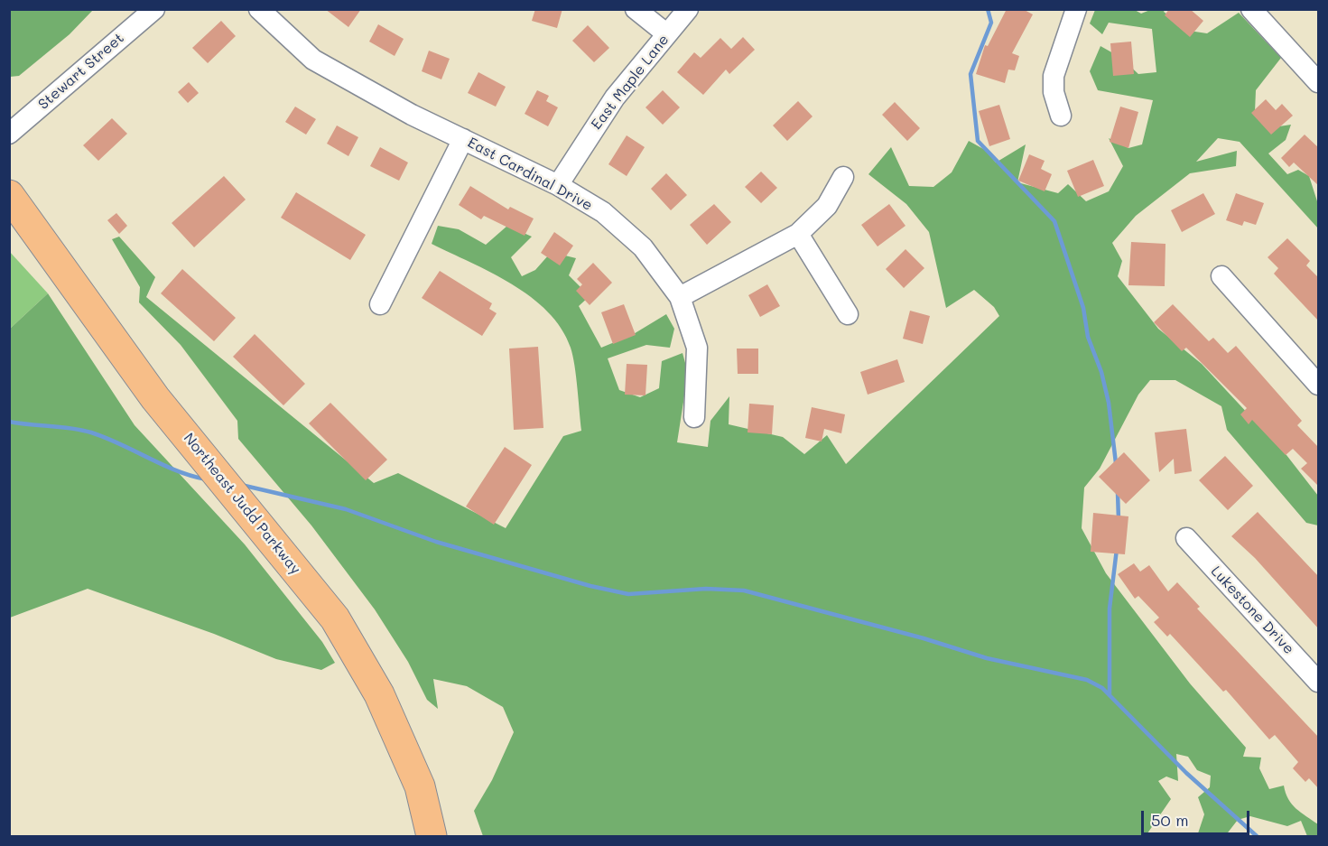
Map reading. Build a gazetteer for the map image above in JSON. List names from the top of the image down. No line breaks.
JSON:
{"streets":{"highway":["Northeast Judd Parkway"],"street":["Stewart Street","East Maple Lane","East Cardinal Drive","Lukestone Drive"]},"crossings":[["East Maple Lane","East Cardinal Drive"]],"scale_bar":"50 m"}
